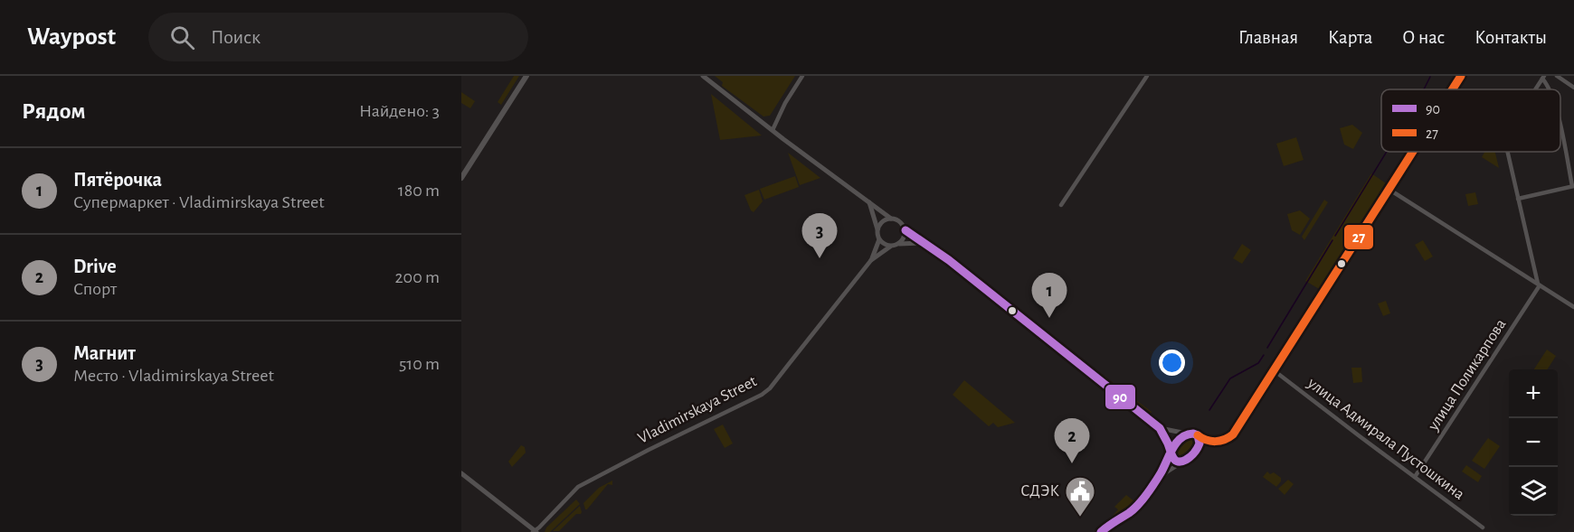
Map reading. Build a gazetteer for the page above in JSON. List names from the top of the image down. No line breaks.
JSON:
{"streets":{"street":["улица Поликарпова","Vladimirskaya Street","улица Адмирала Пустошкина"]},"crossings":[["улица Поликарпова","улица Адмирала Пустошкина"]],"places":{"public building":["СДЭК"]},"lines":["transit line 27","transit line 90"],"legend":["90","27"],"page":{"header":"Waypost","search":"Поиск","nav":["Главная","Карта","О нас","Контакты"],"heading":["Рядом","Найдено: 3"],"list":[{"mark":"1","name":"Пятёрочка","note":"Супермаркет · Vladimirskaya Street","value":"180 m"},{"mark":"2","name":"Drive","note":"Спорт","value":"200 m"},{"mark":"3","name":"Магнит","note":"Место · Vladimirskaya Street","value":"510 m"}],"pins":["3","1","2"],"map_buttons":["+","−"]}}
